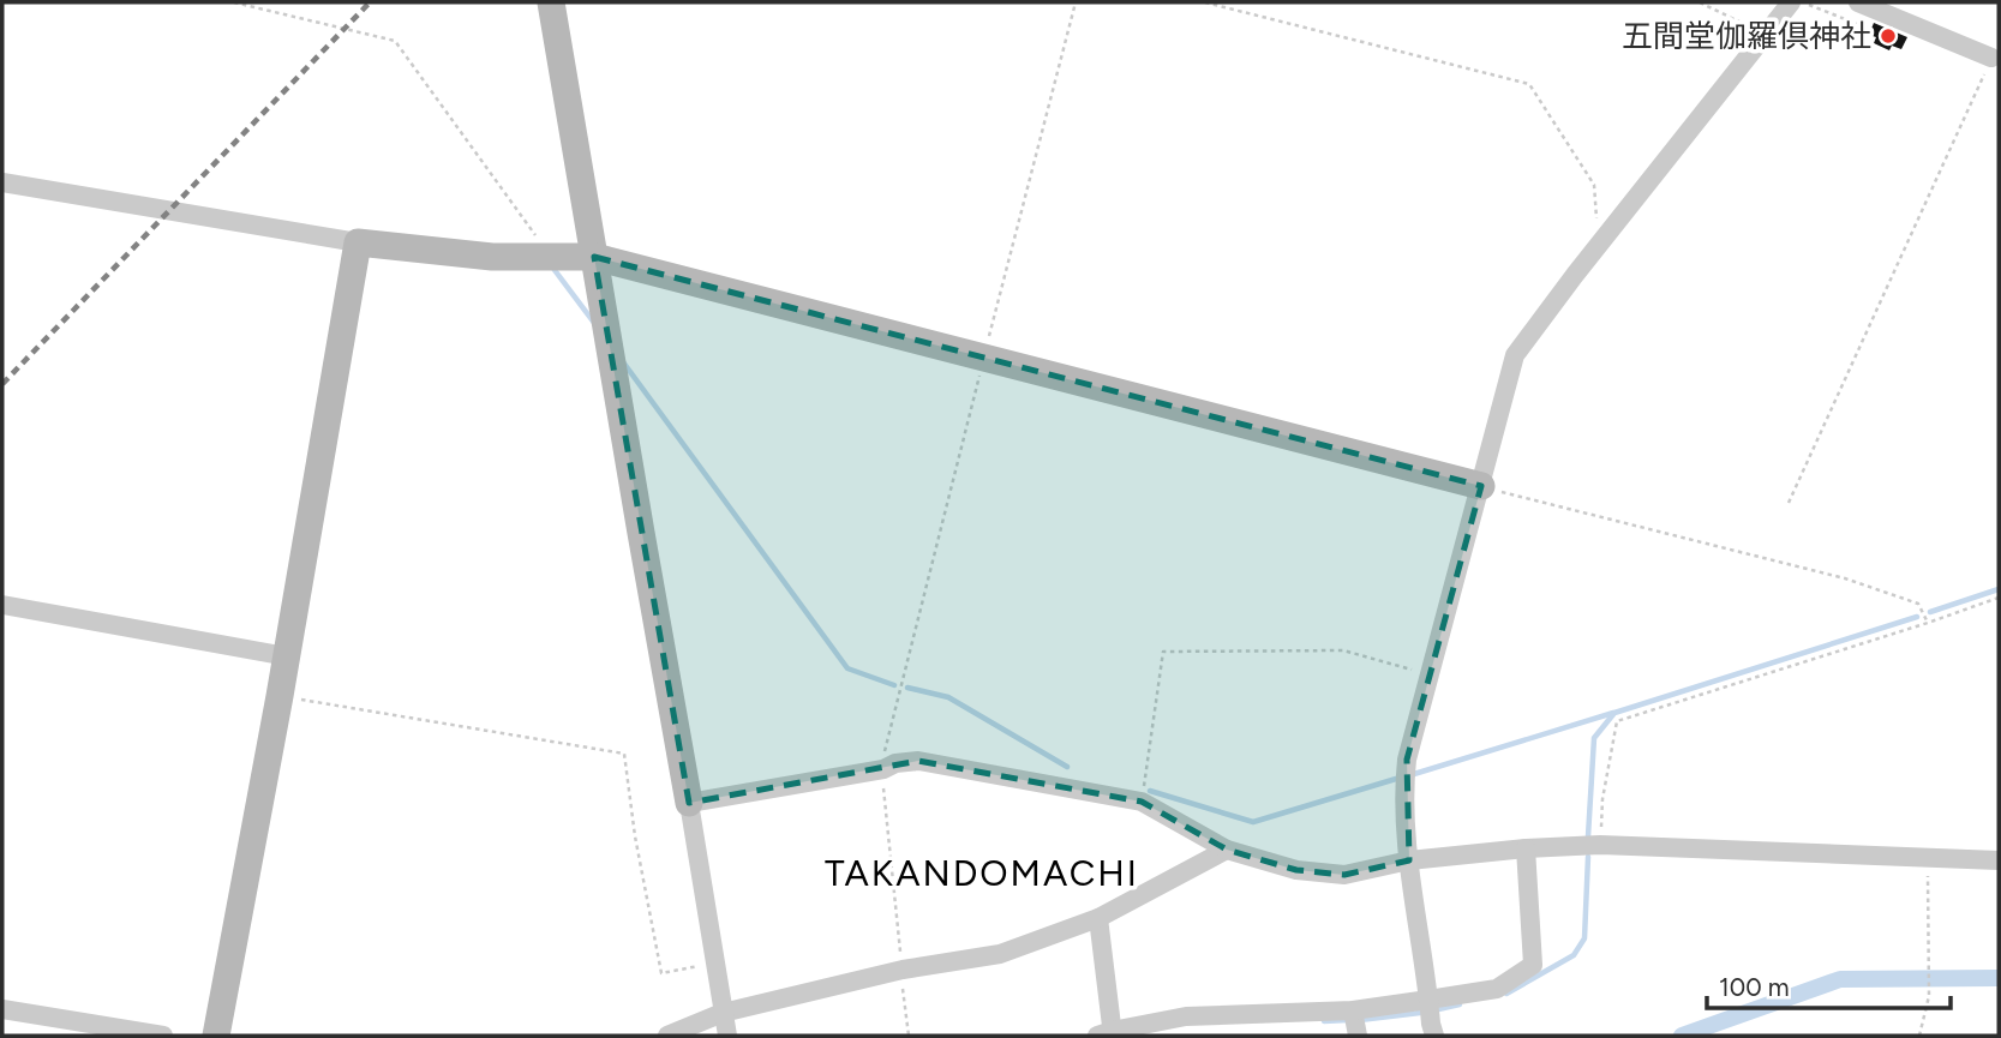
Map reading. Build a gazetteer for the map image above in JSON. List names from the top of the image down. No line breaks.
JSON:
{"districts":["TAKANDOMACHI"],"places":["五間堂伽羅倶神社"],"scale_bar":"100 m"}
